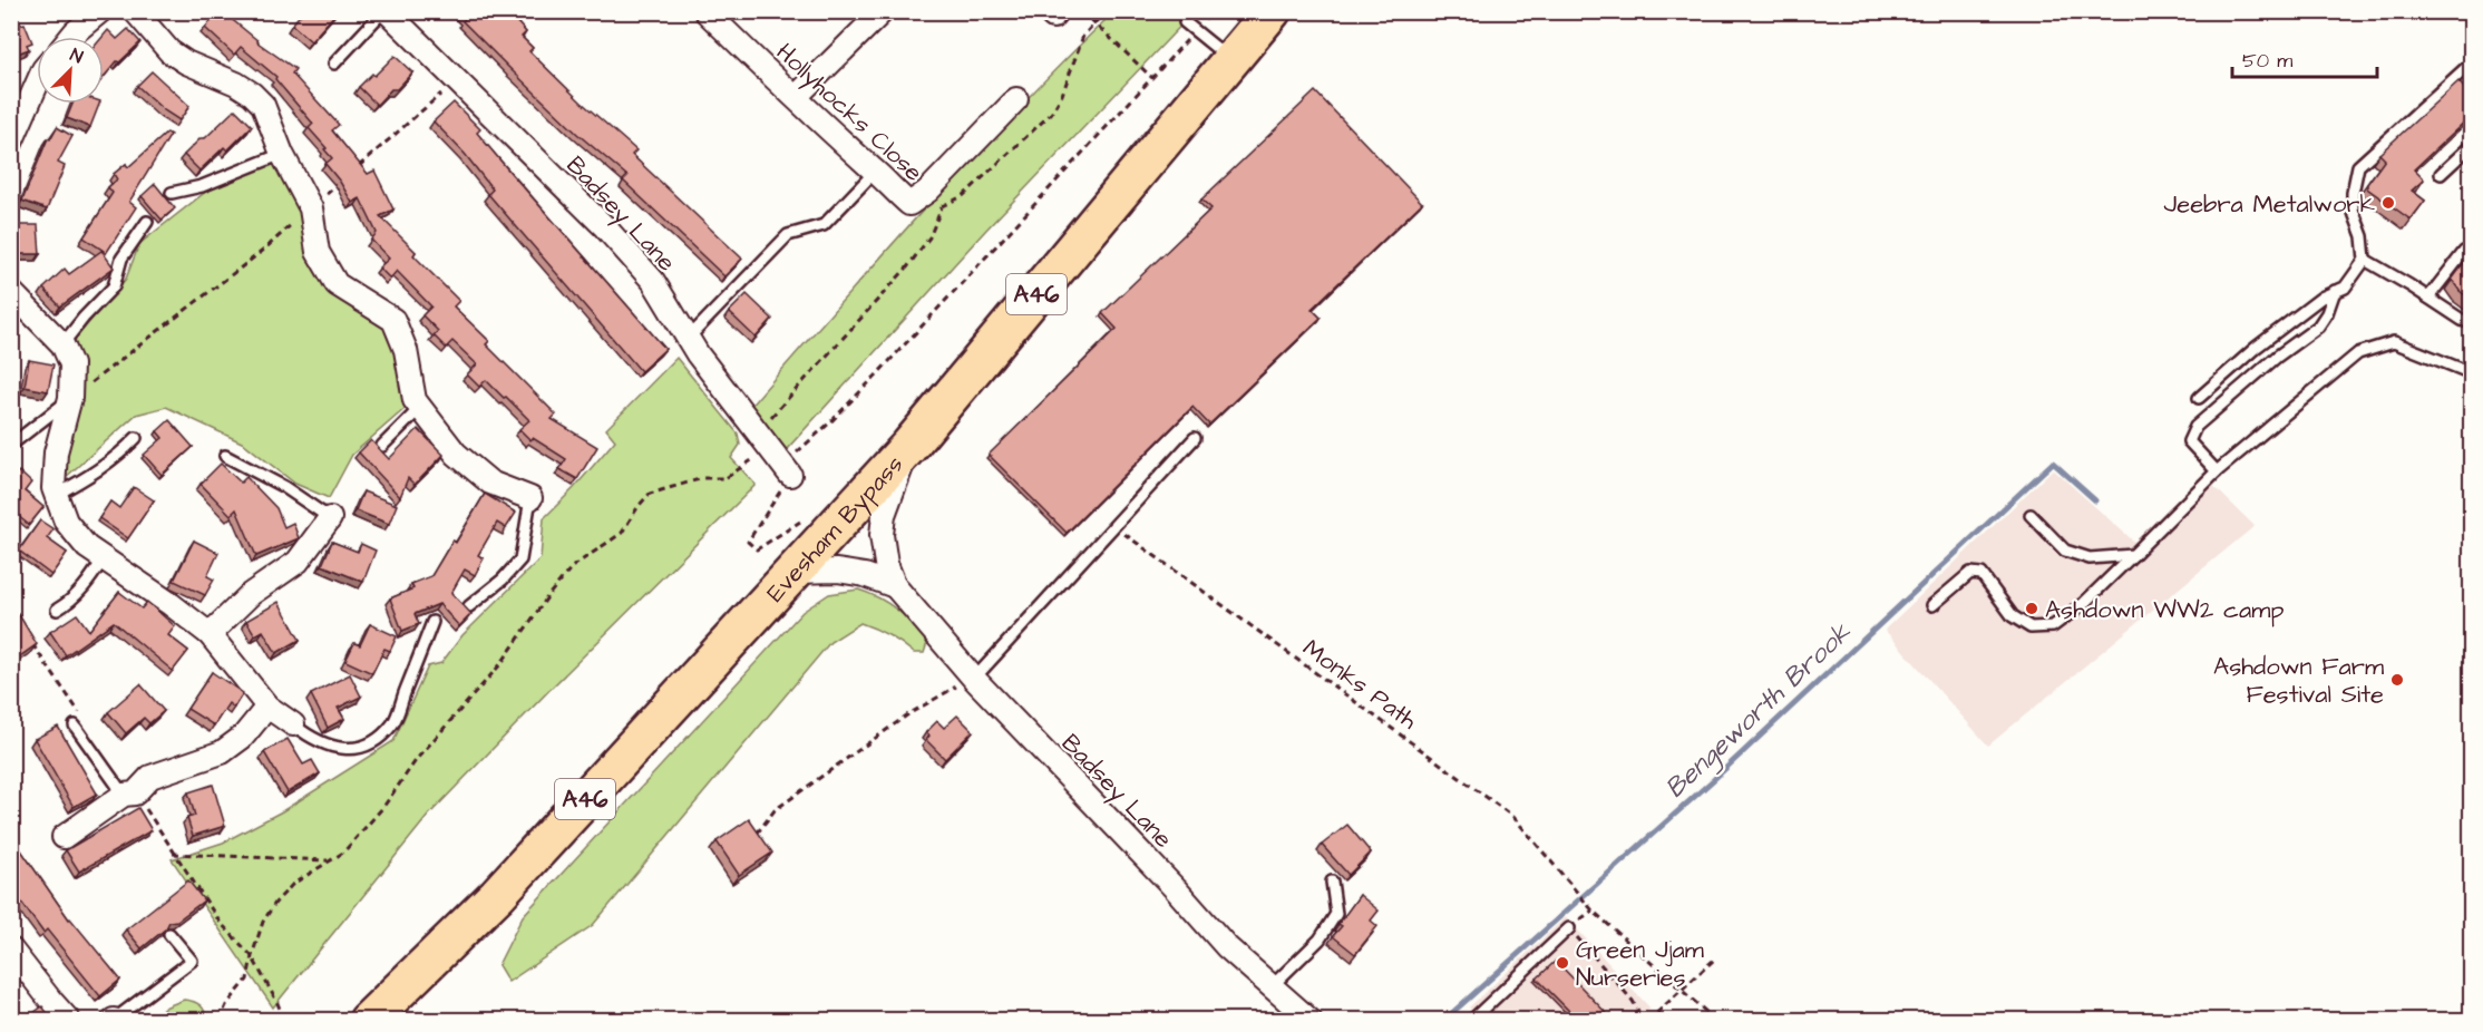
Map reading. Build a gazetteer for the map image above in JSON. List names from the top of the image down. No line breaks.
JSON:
{"streets":{"highway":["A46","Evesham Bypass"],"street":["Hollyhocks Close","Badsey Lane"],"path":["Monks Path"]},"crossings":[["Badsey Lane","Evesham Bypass"]],"water":["Bengeworth Brook"],"places":["Jeebra Metalwork","Ashdown WW2 camp","Ashdown Farm Festival Site","Green Jjam Nurseries"],"scale_bar":"50 m","north":"top right"}
